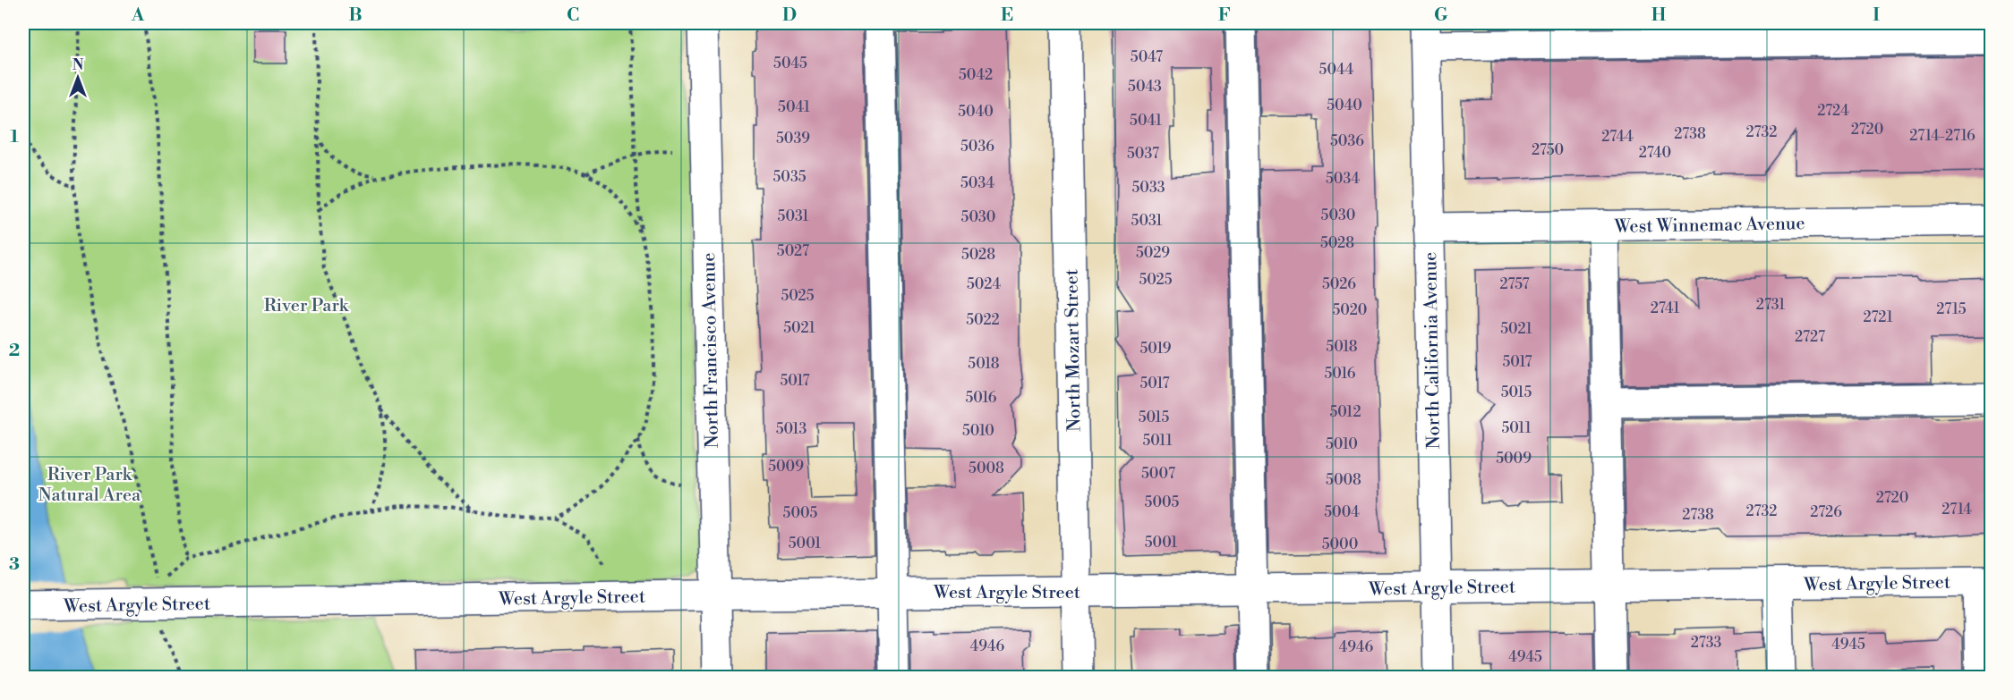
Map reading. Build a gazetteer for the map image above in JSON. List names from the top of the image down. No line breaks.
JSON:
{"streets":{"street":["West Winnemac Avenue","North Francisco Avenue","North Mozart Street","North California Avenue","West Argyle Street"]},"crossings":[["West Winnemac Avenue","North California Avenue"],["North Francisco Avenue","West Argyle Street"],["North Mozart Street","West Argyle Street"],["North California Avenue","West Argyle Street"]],"parks":["River Park","River Park Natural Area"],"house_numbers":["5047","5045","5044","5042","5043","5040","5041","2724","5040","5041","2720","2732","2738","2714-2716","2744","5039","5036","5036","2750","2740","5037","5035","5034","5034","5033","5030","5031","5030","5031","5028","5027","5029","5028","5025","5024","5026","2757","5025","2731","2741","2715","5020","2721","5022","5021","5021","2727","5018","5019","5017","5018","5016","5017","5017","5015","5016","5012","5015","5011","5013","5010","5011","5010","5009","5009","5008","5007","5008","2720","5005","2714","2732","5004","2726","5005","2738","5001","5001","5000","2733","4945","4946","4946","4945"],"north":"top","grid":{"columns":["A","B","C","D","E","F","G","H","I"],"rows":["1","2","3"]}}
